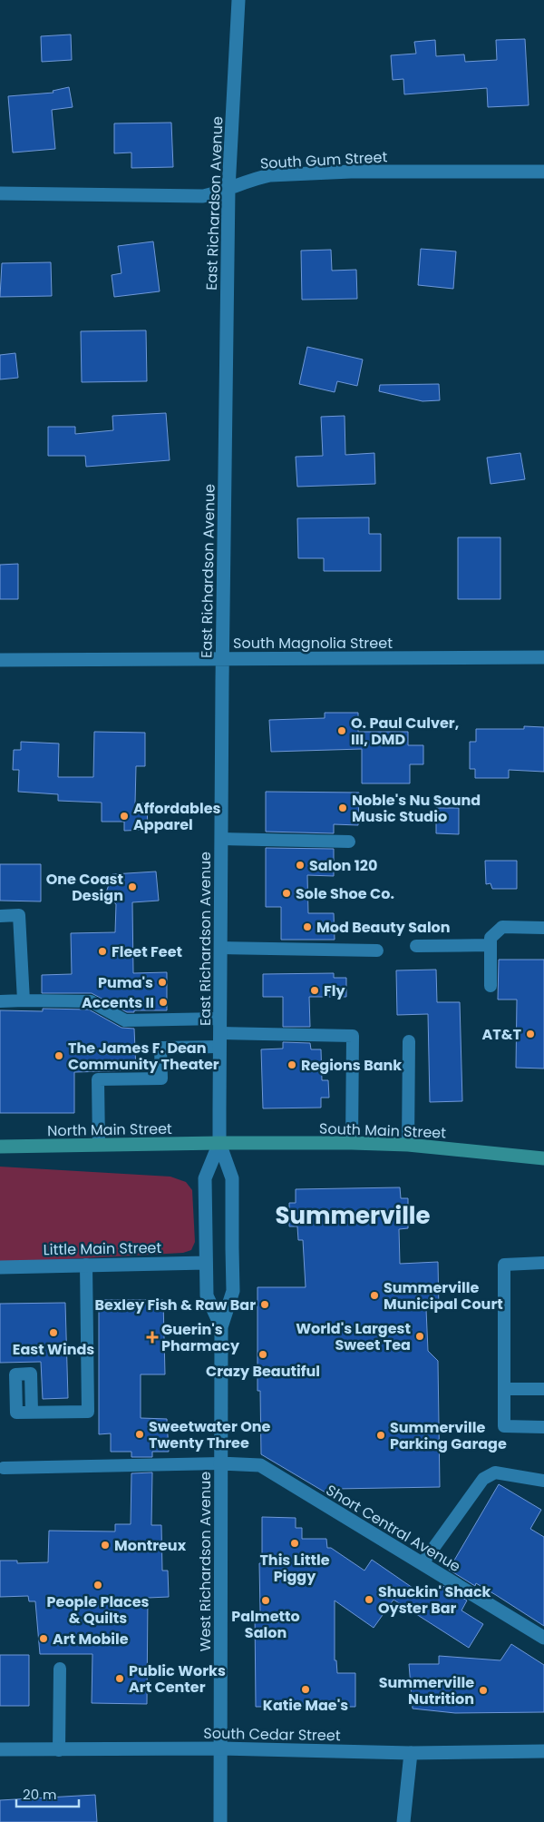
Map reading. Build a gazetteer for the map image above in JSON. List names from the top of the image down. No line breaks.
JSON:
{"streets":{"main road":["North Main Street","South Main Street"],"street":["South Gum Street","East Richardson Avenue","South Magnolia Street","Little Main Street","Short Central Avenue","West Richardson Avenue","South Cedar Street"]},"crossings":[["South Gum Street","East Richardson Avenue"],["East Richardson Avenue","South Magnolia Street"],["East Richardson Avenue","North Main Street"],["East Richardson Avenue","South Main Street"],["East Richardson Avenue","West Richardson Avenue"],["North Main Street","South Main Street"],["North Main Street","West Richardson Avenue"],["South Main Street","West Richardson Avenue"],["Little Main Street","West Richardson Avenue"],["Short Central Avenue","West Richardson Avenue"],["West Richardson Avenue","South Cedar Street"]],"districts":["Summerville"],"places":{"other":["O. Paul Culver, III, DMD","Noble's Nu Sound Music Studio","Affordables Apparel","Salon 120","One Coast Design","Sole Shoe Co.","Mod Beauty Salon","Fleet Feet","Puma's","Fly","Accents II","AT&T","The James F. Dean Community Theater","Regions Bank","Summerville Municipal Court","Bexley Fish & Raw Bar","East Winds","World's Largest Sweet Tea","Crazy Beautiful","Sweetwater One Twenty Three","Summerville Parking Garage","This Little Piggy","Montreux","People Places & Quilts","Shuckin' Shack Oyster Bar","Palmetto Salon","Art Mobile","Public Works Art Center","Katie Mae's","Summerville Nutrition"],"health":["Guerin's Pharmacy"]},"scale_bar":"20 m"}
